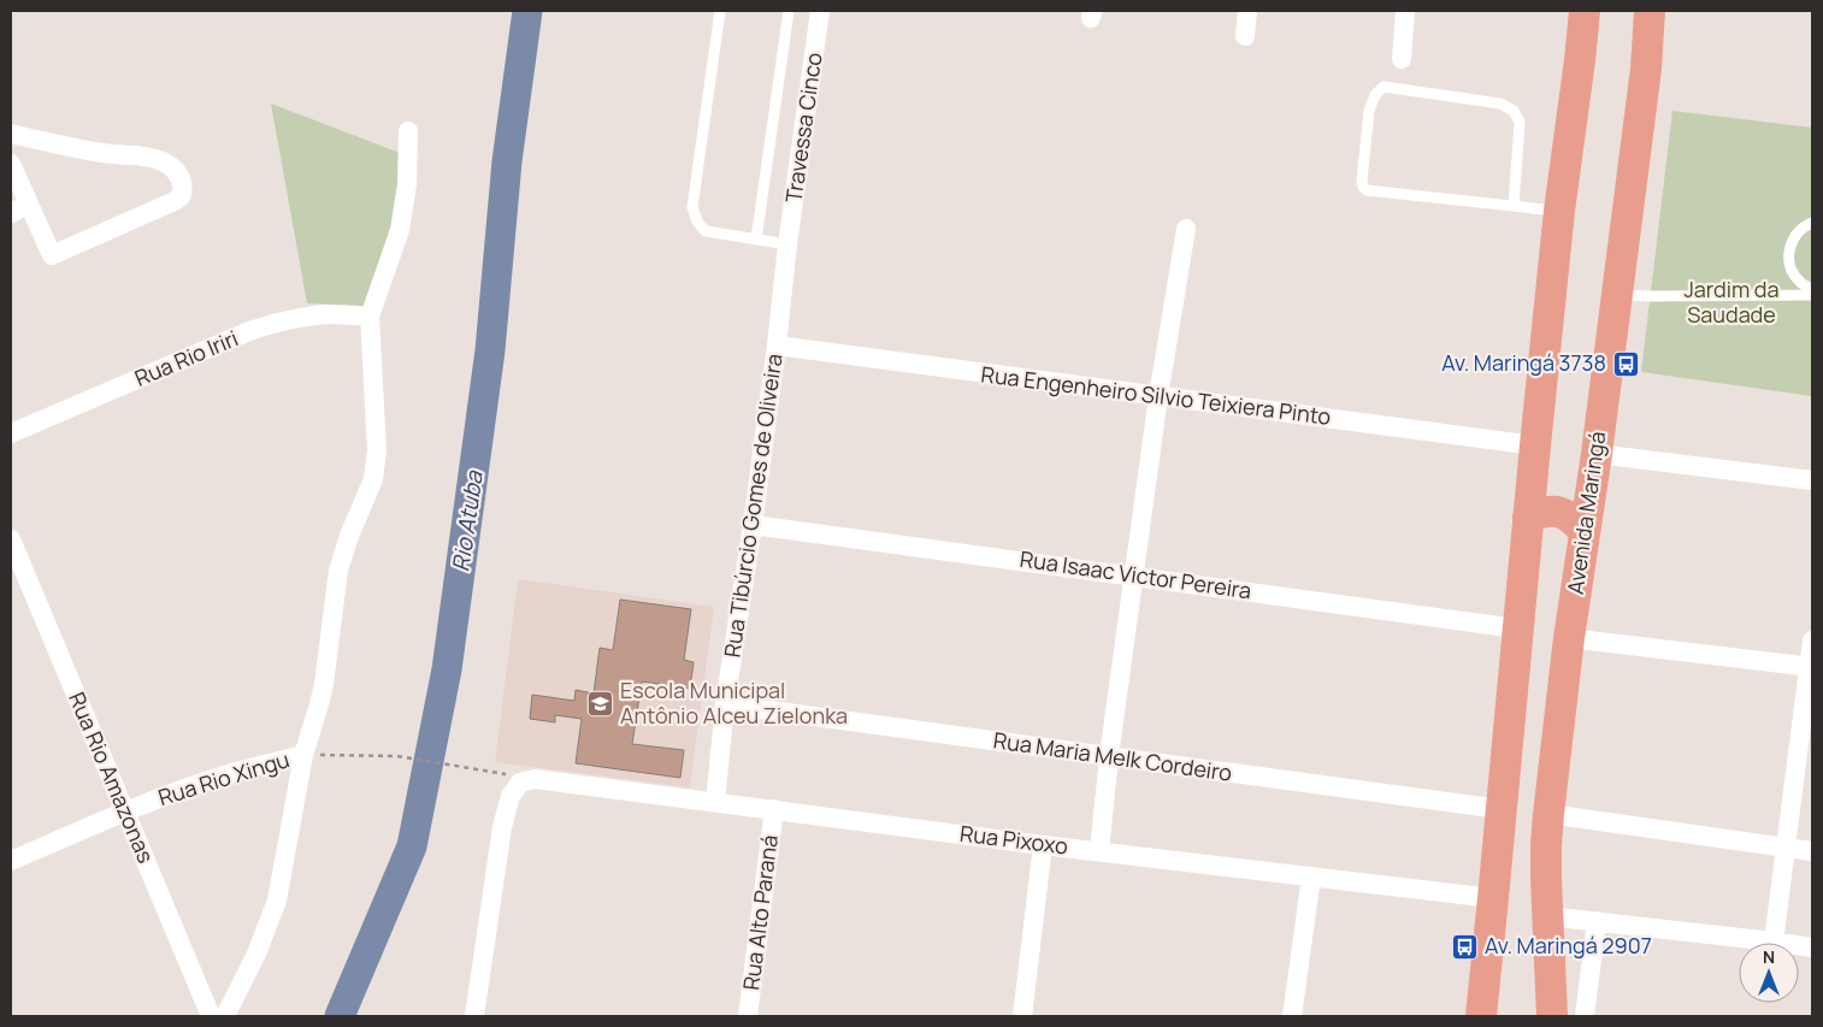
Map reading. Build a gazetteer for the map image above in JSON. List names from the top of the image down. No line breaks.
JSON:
{"streets":{"main road":["Avenida Maringá"],"street":["Travessa Cinco","Rua Rio Iriri","Rua Engenheiro Silvio Teixiera Pinto","Rua Tibúrcio Gomes de Oliveira","Rua Isaac Victor Pereira","Rua Maria Melk Cordeiro","Rua Rio Amazonas","Rua Rio Xingu","Rua Pixoxo","Rua Alto Paraná"]},"crossings":[["Travessa Cinco","Rua Tibúrcio Gomes de Oliveira"],["Rua Engenheiro Silvio Teixiera Pinto","Rua Tibúrcio Gomes de Oliveira"],["Rua Tibúrcio Gomes de Oliveira","Rua Isaac Victor Pereira"],["Rua Tibúrcio Gomes de Oliveira","Rua Maria Melk Cordeiro"],["Rua Tibúrcio Gomes de Oliveira","Rua Pixoxo"],["Rua Rio Amazonas","Rua Rio Xingu"],["Rua Pixoxo","Rua Alto Paraná"]],"water":["Rio Atuba"],"parks":["Jardim da Saudade"],"places":{"bus stop":["Av. Maringá 3738","Av. Maringá 2907"],"school or university":["Escola Municipal Antônio Alceu Zielonka"]},"north":"top"}
